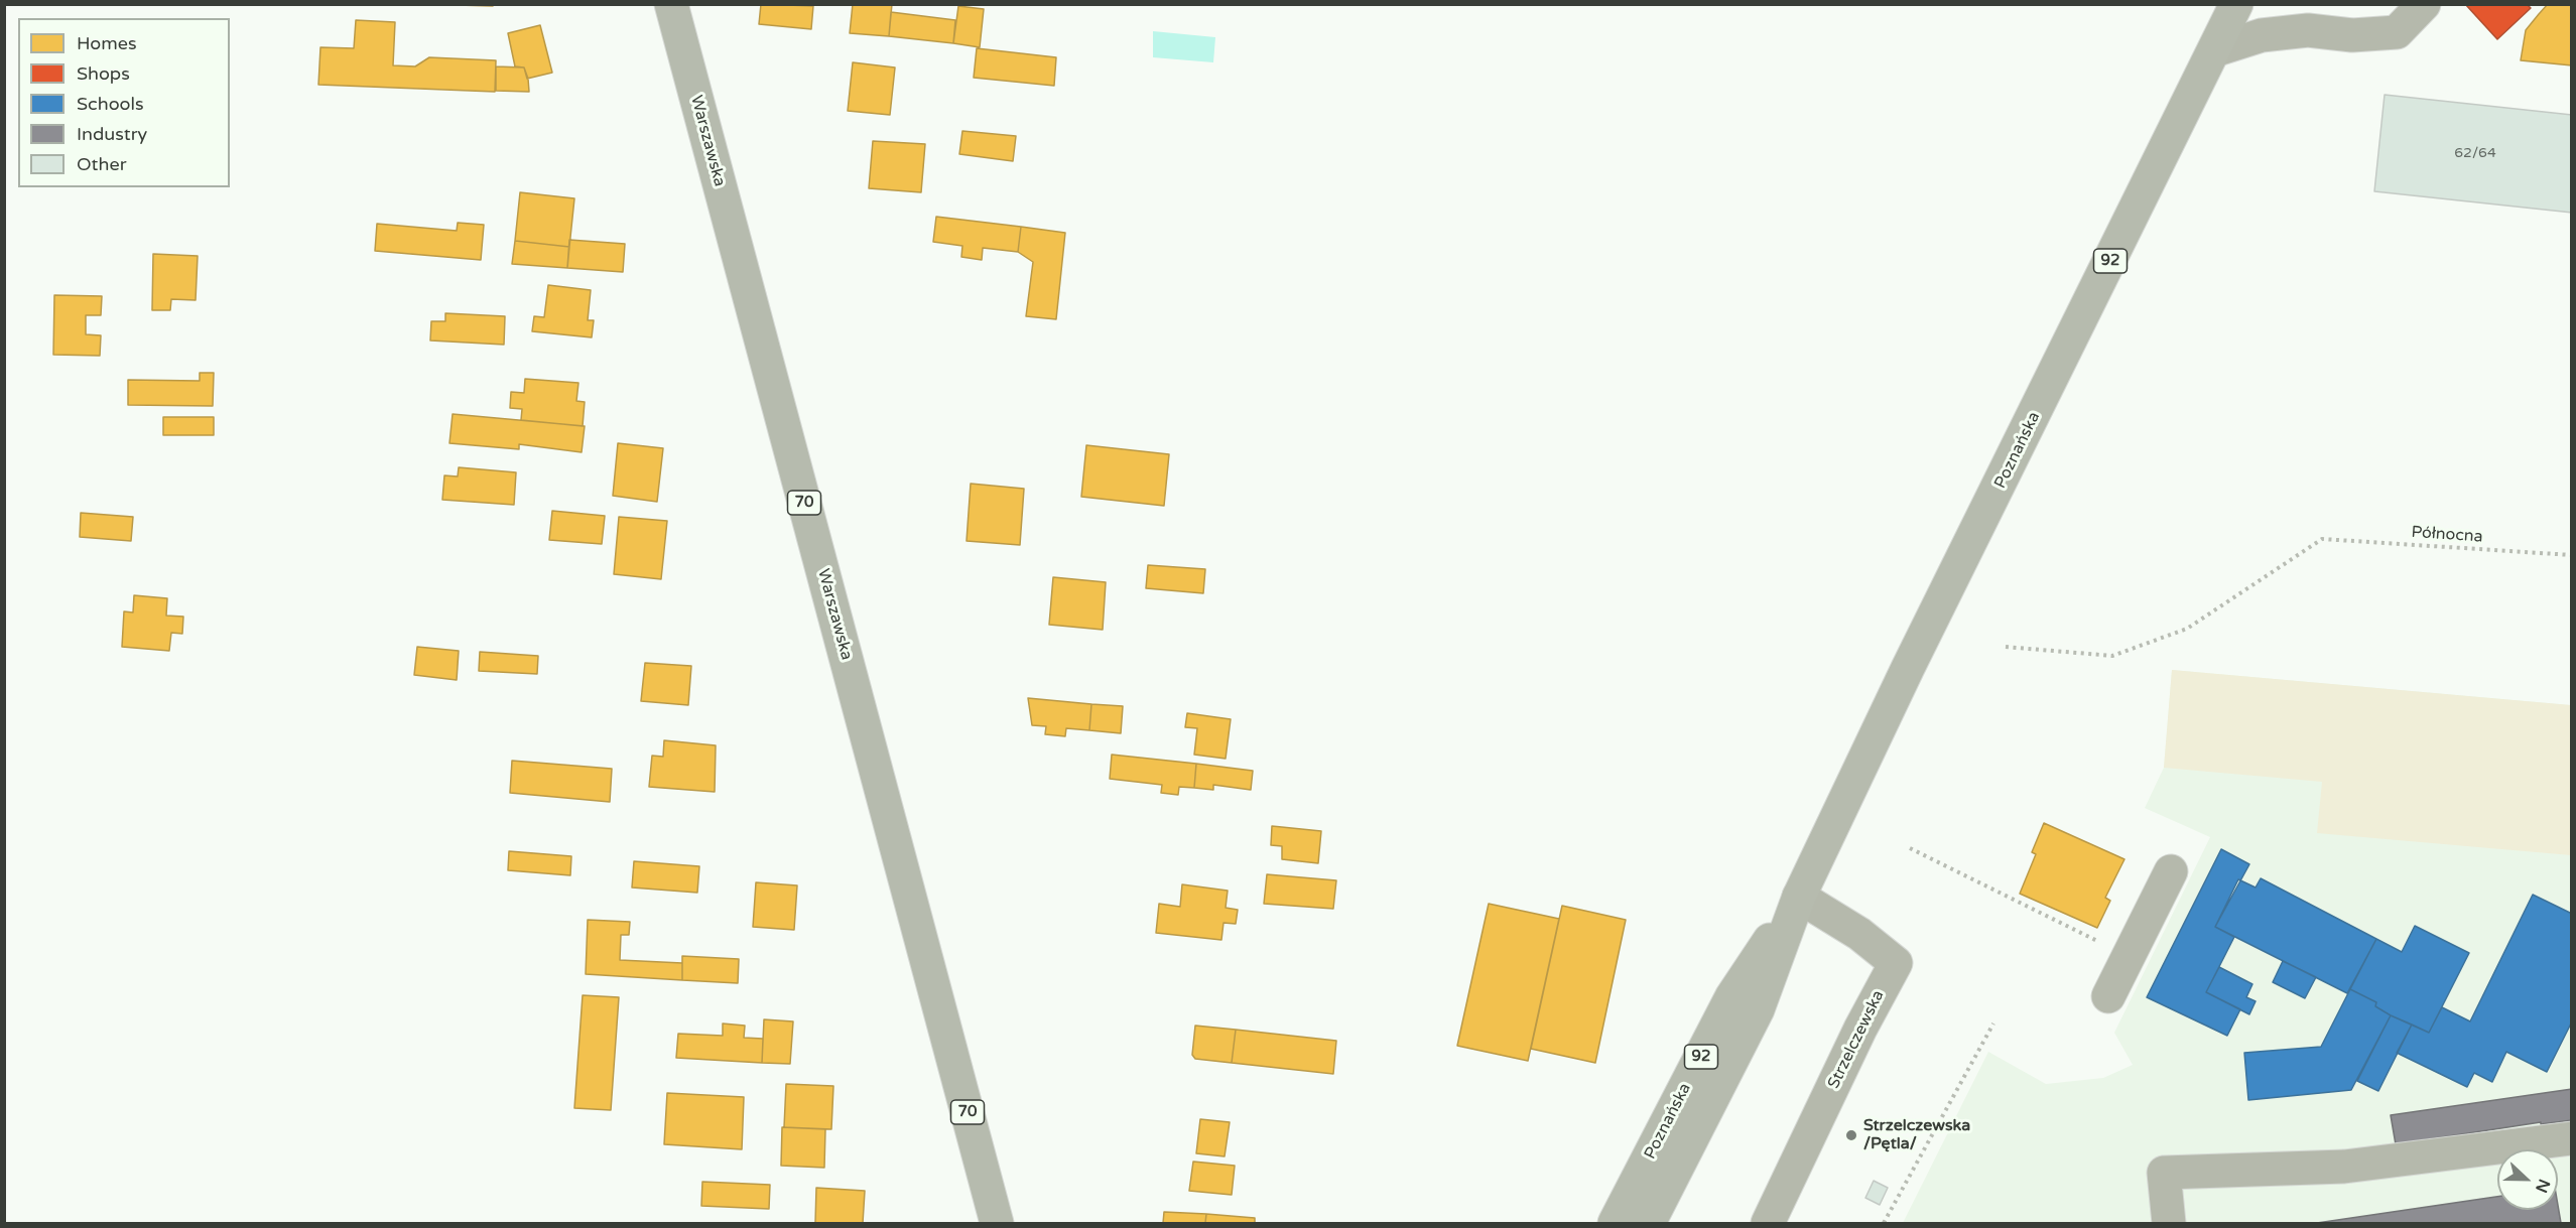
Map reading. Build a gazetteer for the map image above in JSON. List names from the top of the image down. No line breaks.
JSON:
{"streets":{"main road":["Warszawska","92","Poznańska","70"],"street":["Strzelczewska"],"path":["Północna"]},"crossings":[["Poznańska","Strzelczewska"]],"places":["Strzelczewska /Pętla/"],"house_numbers":["62/64"],"legend":["Homes","Shops","Schools","Industry","Other"],"north":"right"}
